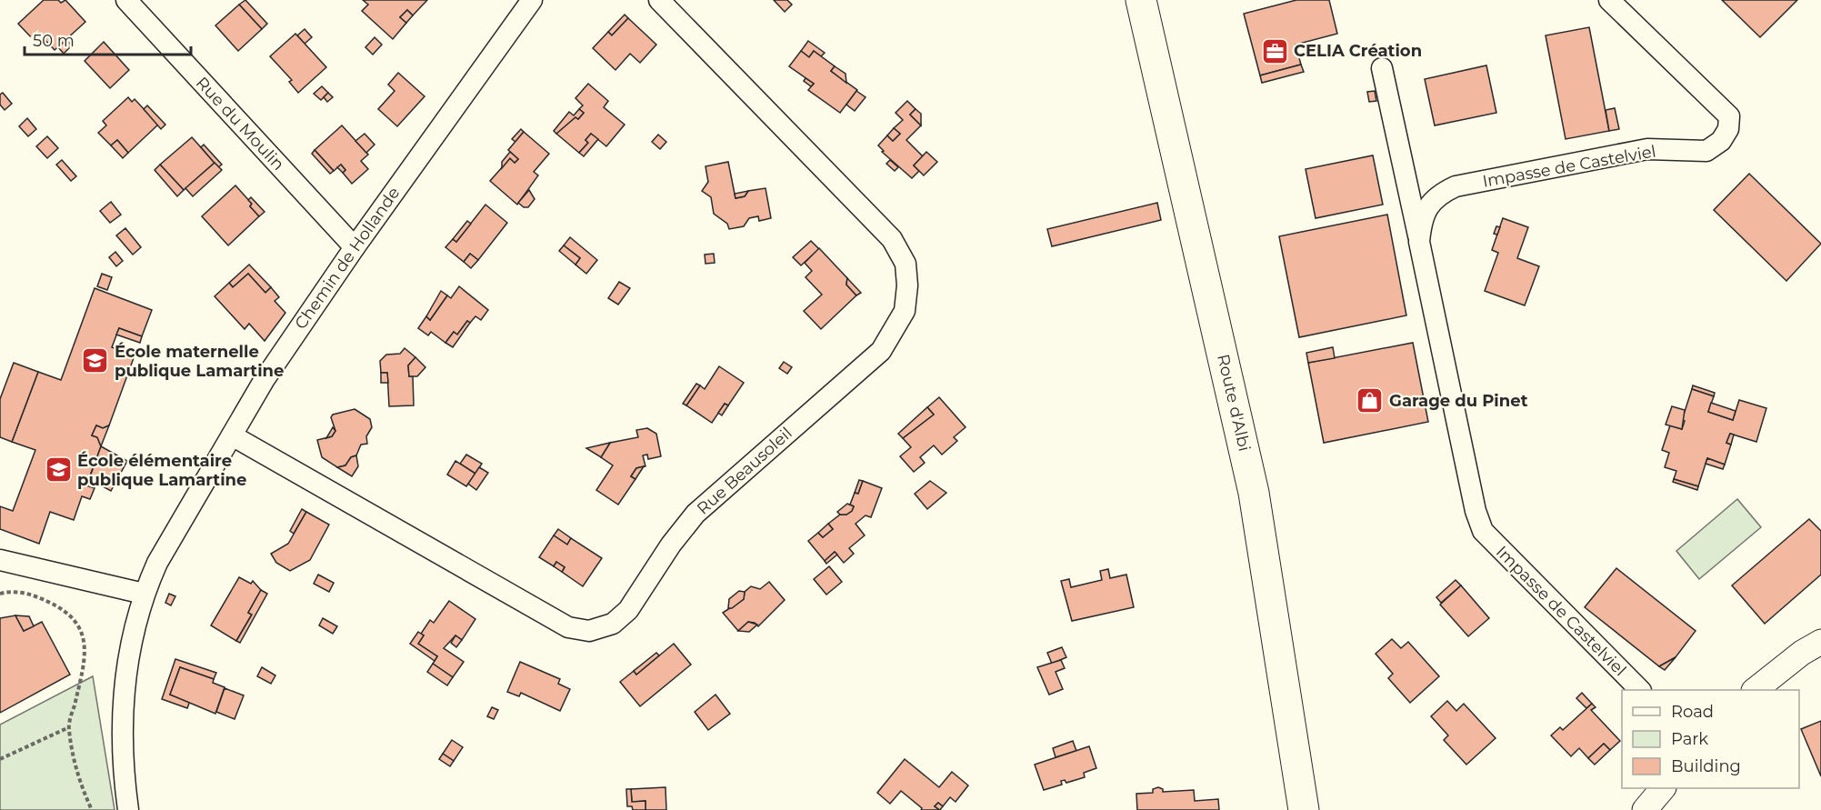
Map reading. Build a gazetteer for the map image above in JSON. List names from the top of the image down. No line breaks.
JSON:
{"streets":{"main road":["Route d'Albi"],"street":["Rue du Moulin","Impasse de Castelviel","Chemin de Hollande","Rue Beausoleil"]},"crossings":[["Rue du Moulin","Chemin de Hollande"],["Chemin de Hollande","Rue Beausoleil"]],"places":{"office":["CELIA Création"],"school or university":["École maternelle publique Lamartine","École élémentaire publique Lamartine"],"shop":["Garage du Pinet"]},"legend":["Road","Park","Building"],"scale_bar":"50 m"}
